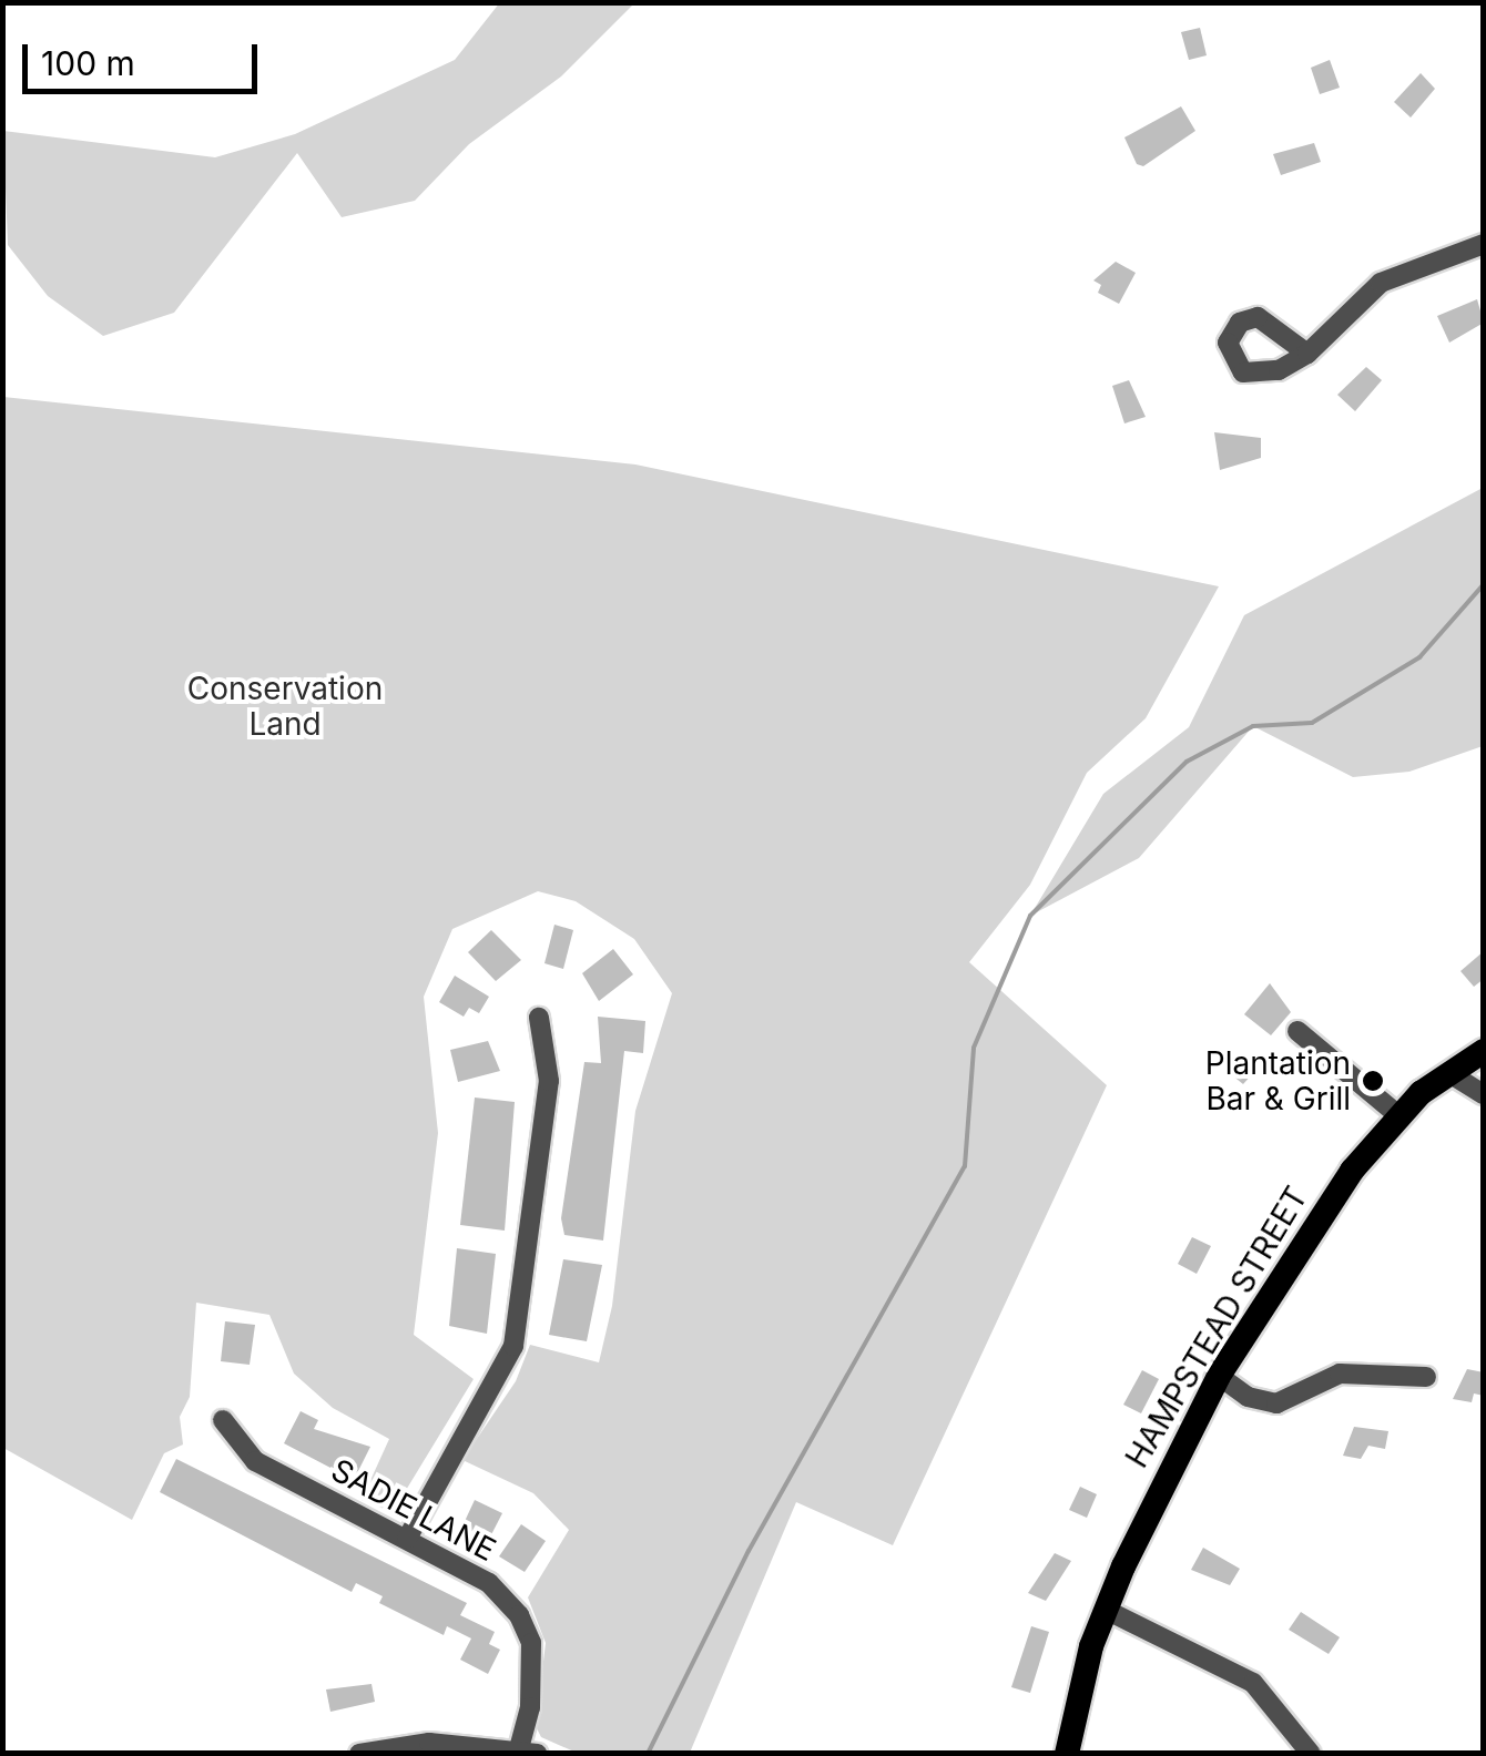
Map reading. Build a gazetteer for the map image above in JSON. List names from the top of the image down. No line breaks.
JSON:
{"streets":{"main road":["HAMPSTEAD STREET"],"street":["SADIE LANE"]},"parks":["Conservation Land"],"places":["Plantation Bar & Grill"],"scale_bar":"100 m"}
